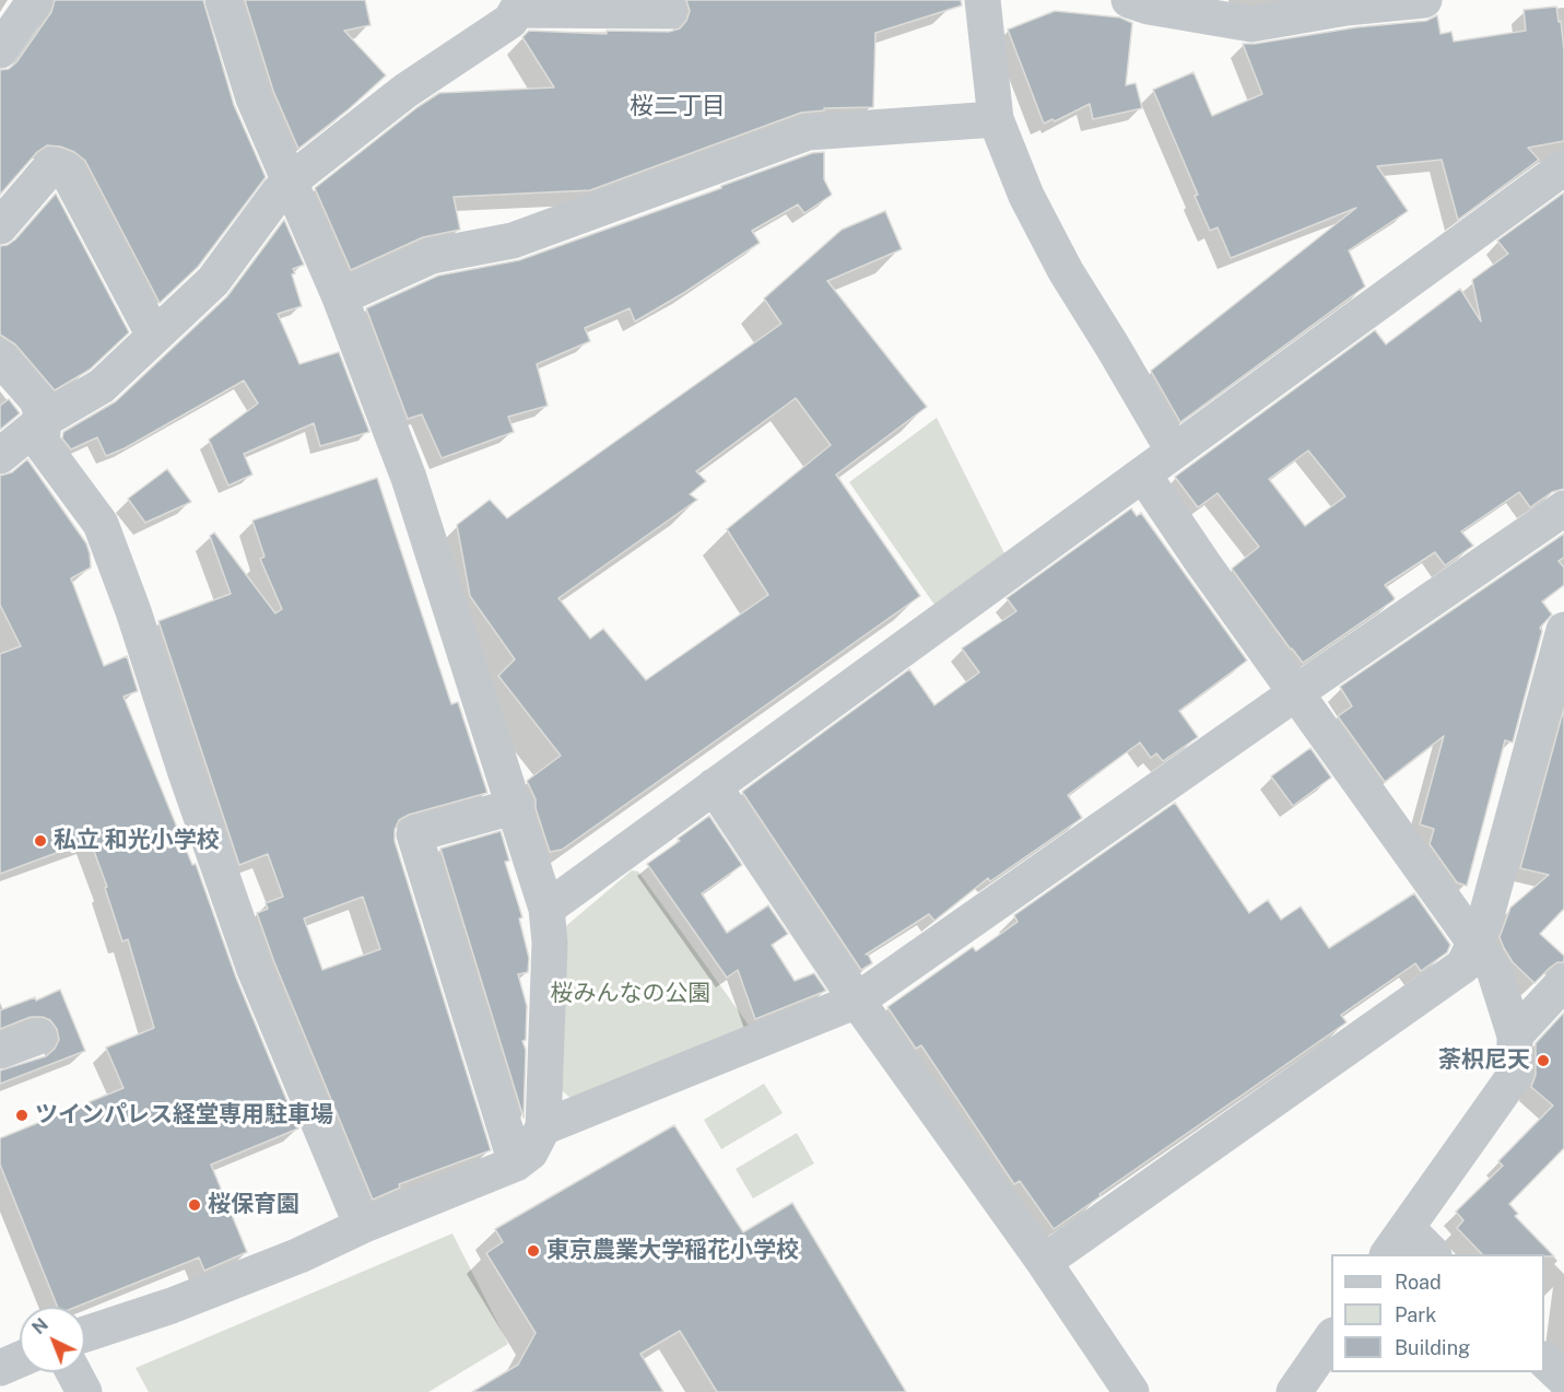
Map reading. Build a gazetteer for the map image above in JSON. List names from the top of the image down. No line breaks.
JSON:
{"districts":["桜二丁目"],"parks":["桜みんなの公園"],"places":["私立 和光小学校","荼枳尼天","ツインパレス経堂専用駐車場","桜保育園","東京農業大学稲花小学校"],"legend":["Road","Park","Building"],"north":"top left"}
